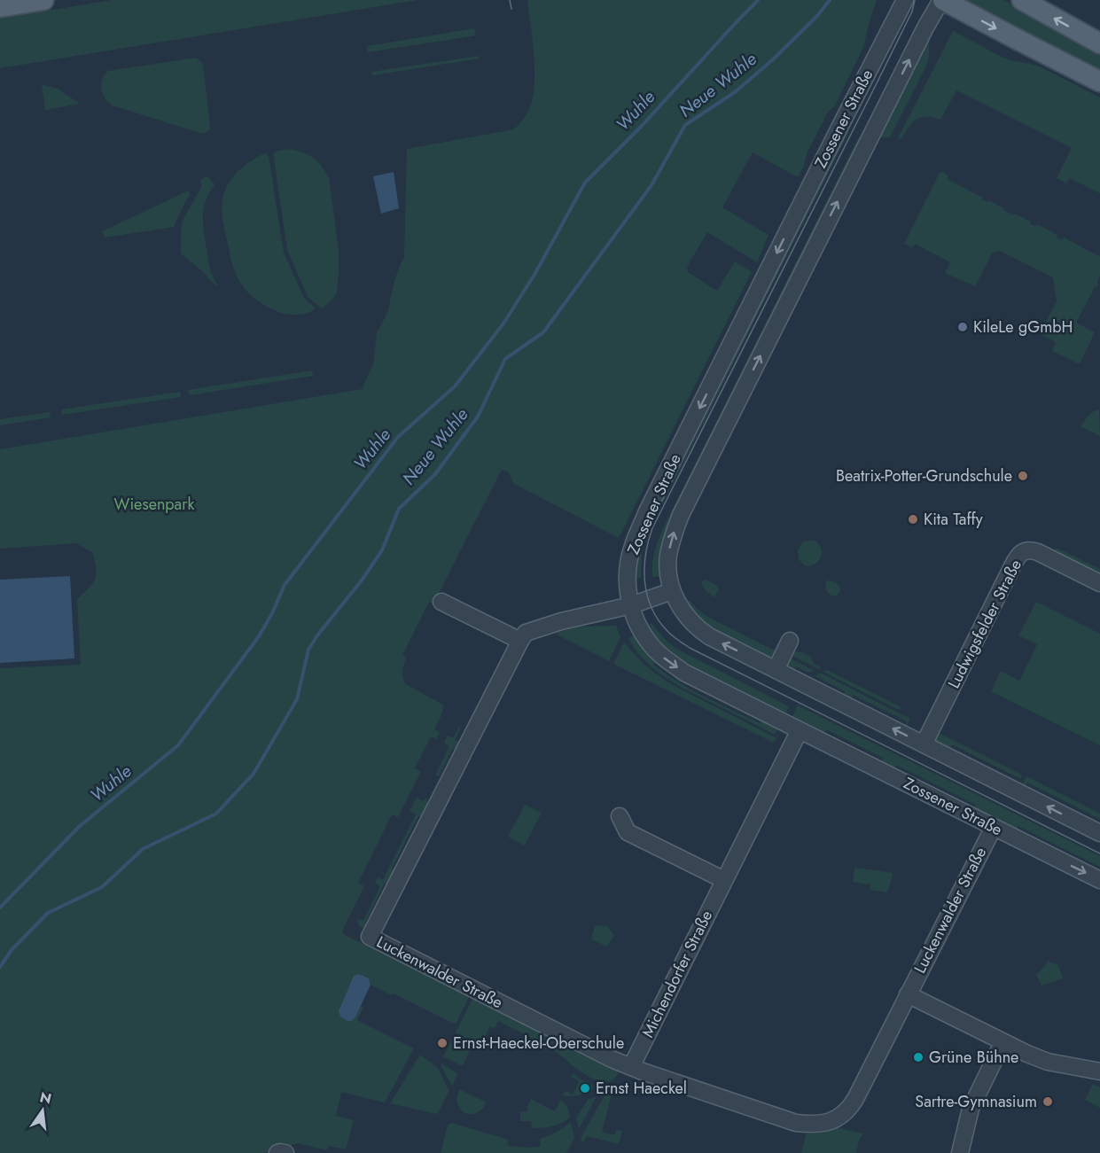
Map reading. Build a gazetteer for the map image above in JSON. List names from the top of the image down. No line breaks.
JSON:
{"streets":{"street":["Zossener Straße","Ludwigsfelder Straße","Luckenwalder Straße","Michendorfer Straße"]},"crossings":[["Zossener Straße","Ludwigsfelder Straße"],["Zossener Straße","Luckenwalder Straße"],["Zossener Straße","Michendorfer Straße"],["Luckenwalder Straße","Michendorfer Straße"]],"water":["Neue Wuhle","Wuhle"],"parks":["Wiesenpark"],"places":["KileLe gGmbH","Beatrix-Potter-Grundschule","Kita Taffy","Ernst-Haeckel-Oberschule","Grüne Bühne","Ernst Haeckel","Sartre-Gymnasium"],"north":"top"}
